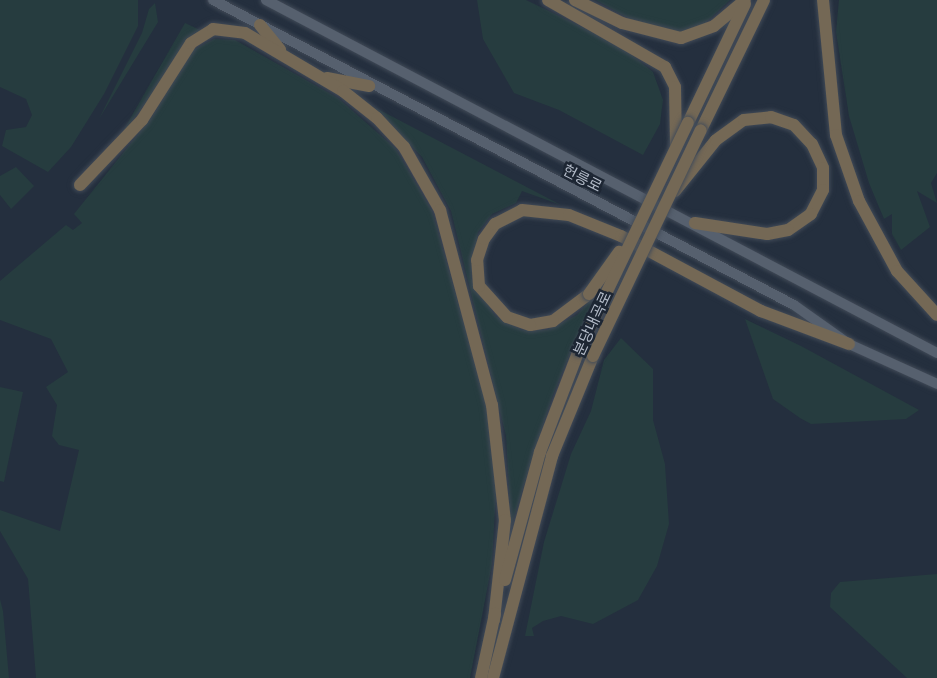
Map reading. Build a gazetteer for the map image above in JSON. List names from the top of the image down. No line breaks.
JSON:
{"streets":{"highway":["분당내곡로"],"main road":["헌릉로"]}}
